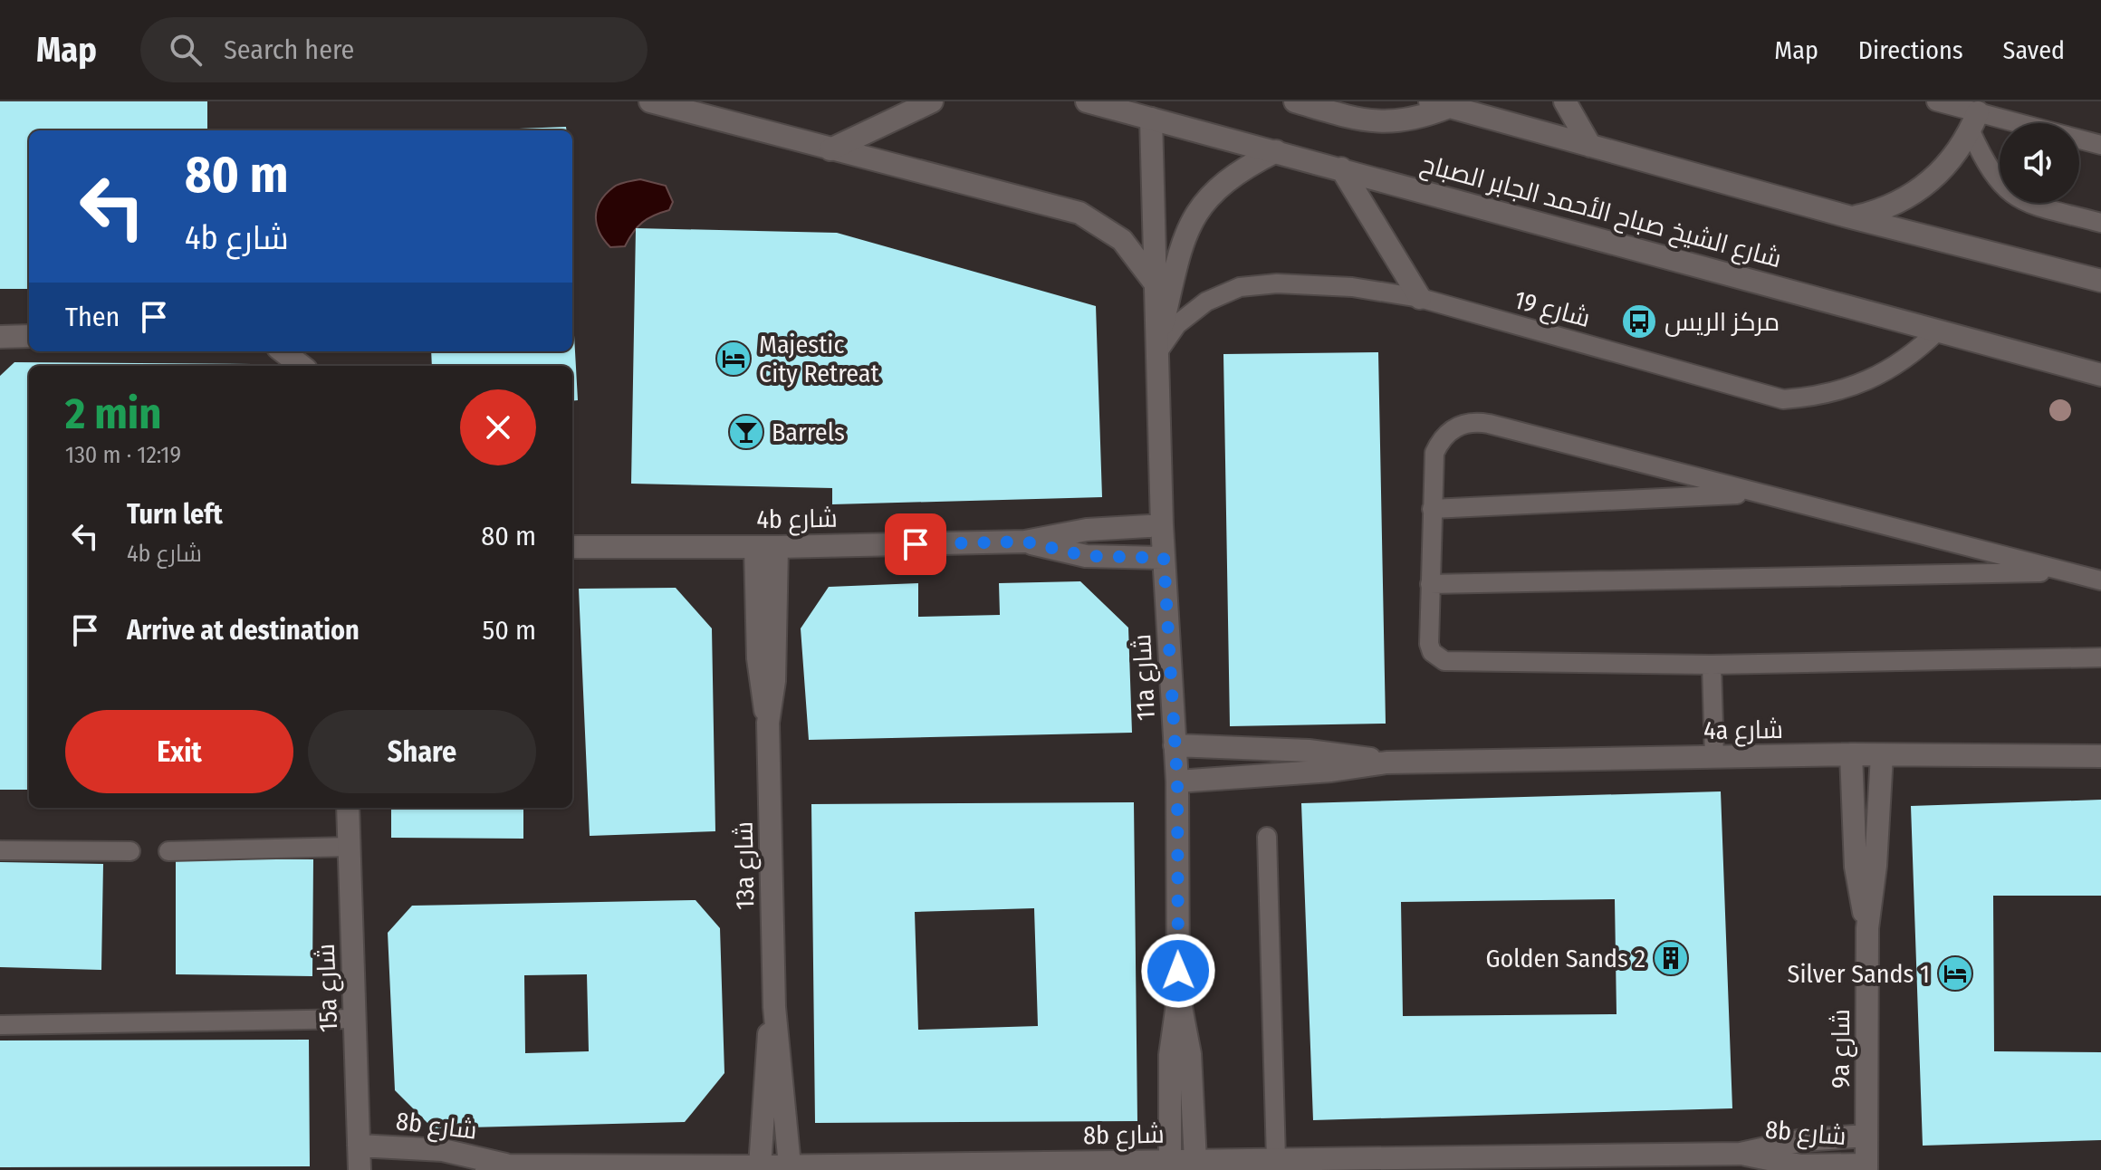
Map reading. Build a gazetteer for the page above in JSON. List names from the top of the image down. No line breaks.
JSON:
{"streets":{"street":["شارع الشيخ صباح الأحمد الجابر الصباح","4b شارع","11a شارع","4a شارع","13a شارع","15a شارع","9a شارع","8b شارع"],"lane":["شارع 19"]},"crossings":[["شارع الشيخ صباح الأحمد الجابر الصباح","شارع 19"],["شارع الشيخ صباح الأحمد الجابر الصباح","11a شارع"],["شارع 19","11a شارع"],["4b شارع","11a شارع"],["4b شارع","13a شارع"],["11a شارع","4a شارع"],["11a شارع","8b شارع"],["4a شارع","9a شارع"],["13a شارع","8b شارع"],["15a شارع","8b شارع"],["9a شارع","8b شارع"]],"places":{"bus stop":["مركز الريس"],"hotel":["Majestic City Retreat","Silver Sands 1"],"bar":["Barrels"],"building":["Golden Sands 2"]},"page":{"header":"Map","search":"Search here","nav":["Map","Directions","Saved"],"turn":["80 m","4b شارع"],"then":"Then","heading":["2 min","130 m · 12:19"],"list":[{"name":"Turn left","note":"4b شارع","value":"80 m"},{"name":"Arrive at destination","value":"50 m"}],"buttons":["Exit","Share"]}}
